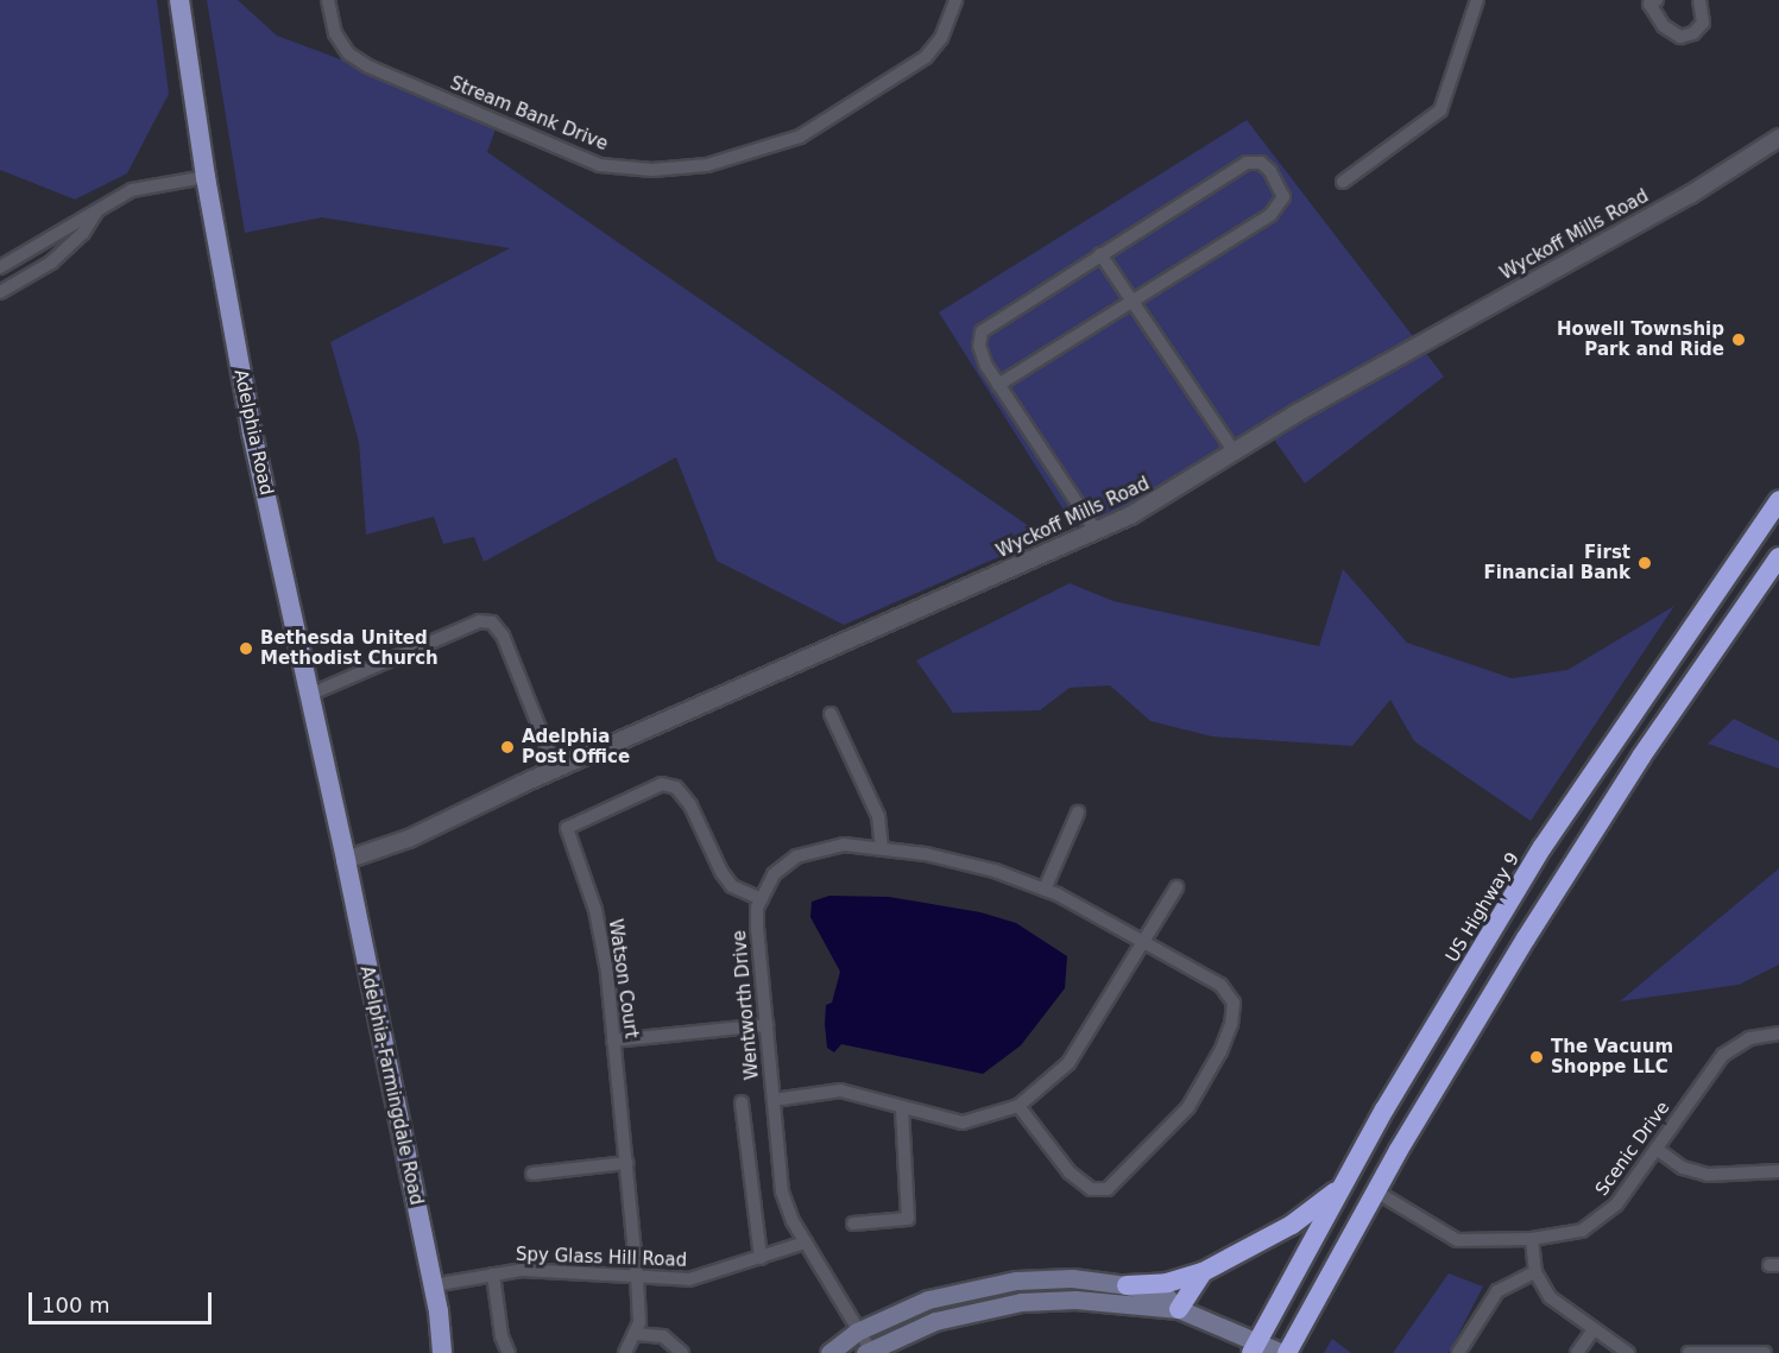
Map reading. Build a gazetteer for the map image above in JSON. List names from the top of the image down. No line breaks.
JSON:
{"streets":{"highway":["US Highway 9"],"main road":["Adelphia Road","Adelphia-Farmingdale Road"],"street":["Stream Bank Drive","Wyckoff Mills Road","Watson Court","Wentworth Drive","Scenic Drive","Spy Glass Hill Road"]},"crossings":[["Wyckoff Mills Road","Adelphia Road"],["Wyckoff Mills Road","Adelphia-Farmingdale Road"],["Adelphia Road","Adelphia-Farmingdale Road"],["Watson Court","Wentworth Drive"],["Watson Court","Spy Glass Hill Road"],["Wentworth Drive","Spy Glass Hill Road"],["Adelphia-Farmingdale Road","Spy Glass Hill Road"]],"places":["Howell Township Park and Ride","First Financial Bank","Bethesda United Methodist Church","Adelphia Post Office","The Vacuum Shoppe LLC"],"scale_bar":"100 m"}
